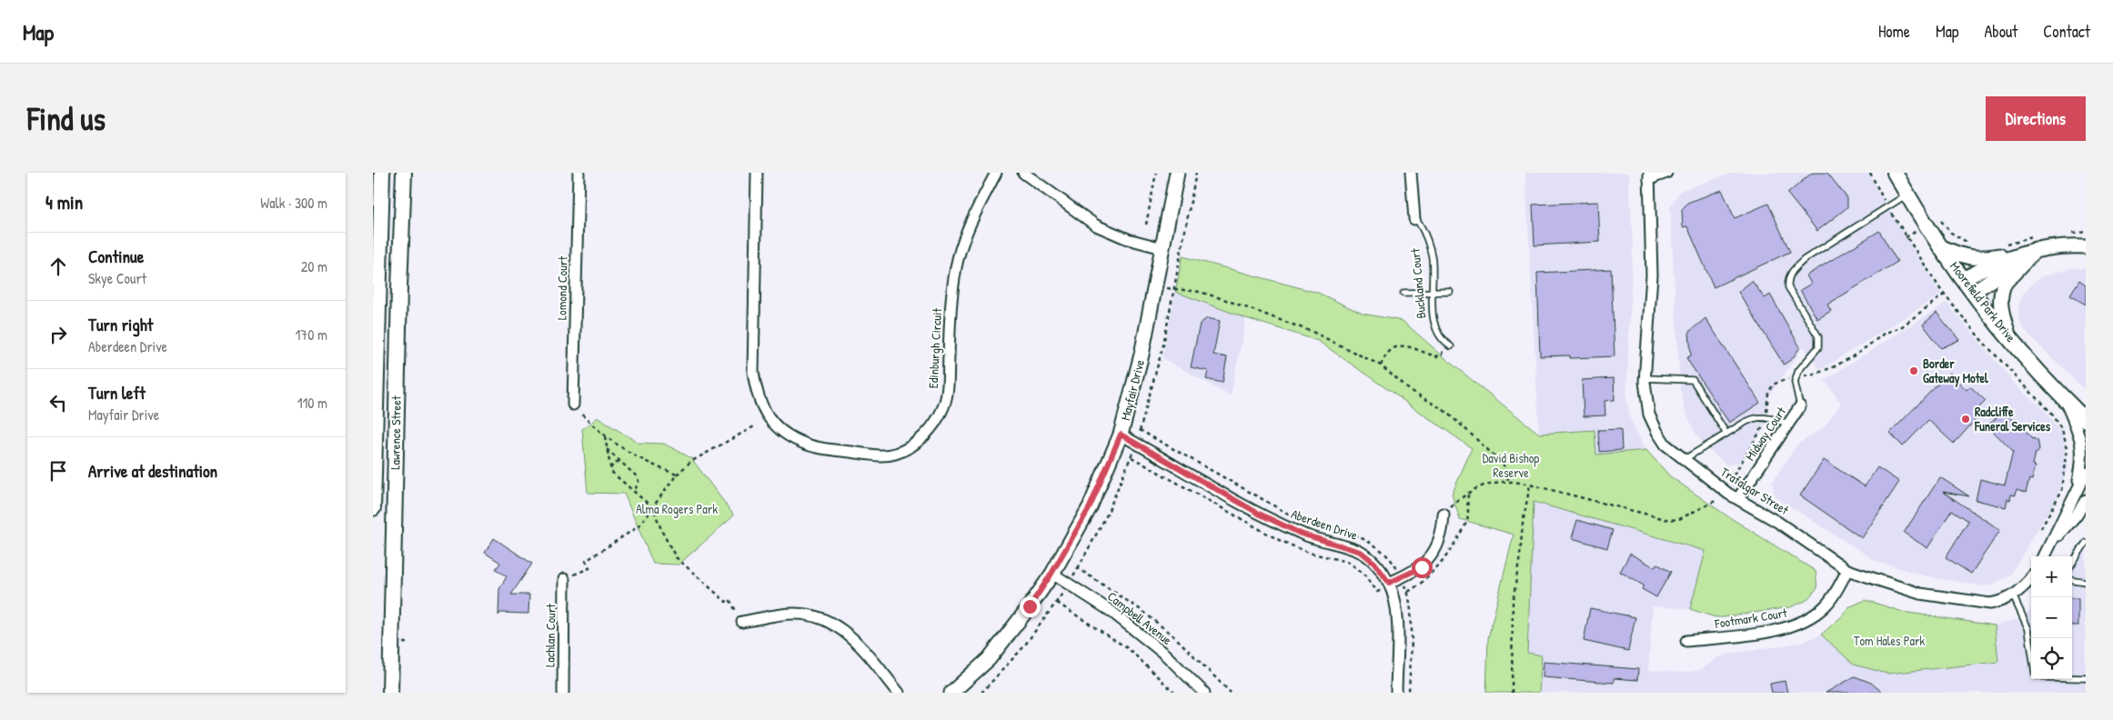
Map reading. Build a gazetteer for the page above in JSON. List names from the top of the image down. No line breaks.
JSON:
{"streets":{"main road":["Moorefield Park Drive","Lawrence Street"],"street":["Buckland Court","Lomond Court","Edinburgh Circuit","Mayfair Drive","Midway Court","Trafalgar Street","Aberdeen Drive","Campbell Avenue","Footmark Court","Lachlan Court"]},"crossings":[["Mayfair Drive","Aberdeen Drive"],["Mayfair Drive","Campbell Avenue"],["Midway Court","Trafalgar Street"],["Trafalgar Street","Footmark Court"]],"parks":["David Bishop Reserve","Alma Rogers Park","Tom Hales Park"],"places":["Border Gateway Motel","Radcliffe Funeral Services"],"page":{"header":"Map","nav":["Home","Map","About","Contact"],"buttons":"Directions","title":"Find us","heading":["4 min","Walk · 300 m"],"list":[["Continue","Skye Court","20 m"],["Turn right","Aberdeen Drive","170 m"],["Turn left","Mayfair Drive","110 m"],"Arrive at destination"],"map_buttons":["+","−"]}}
